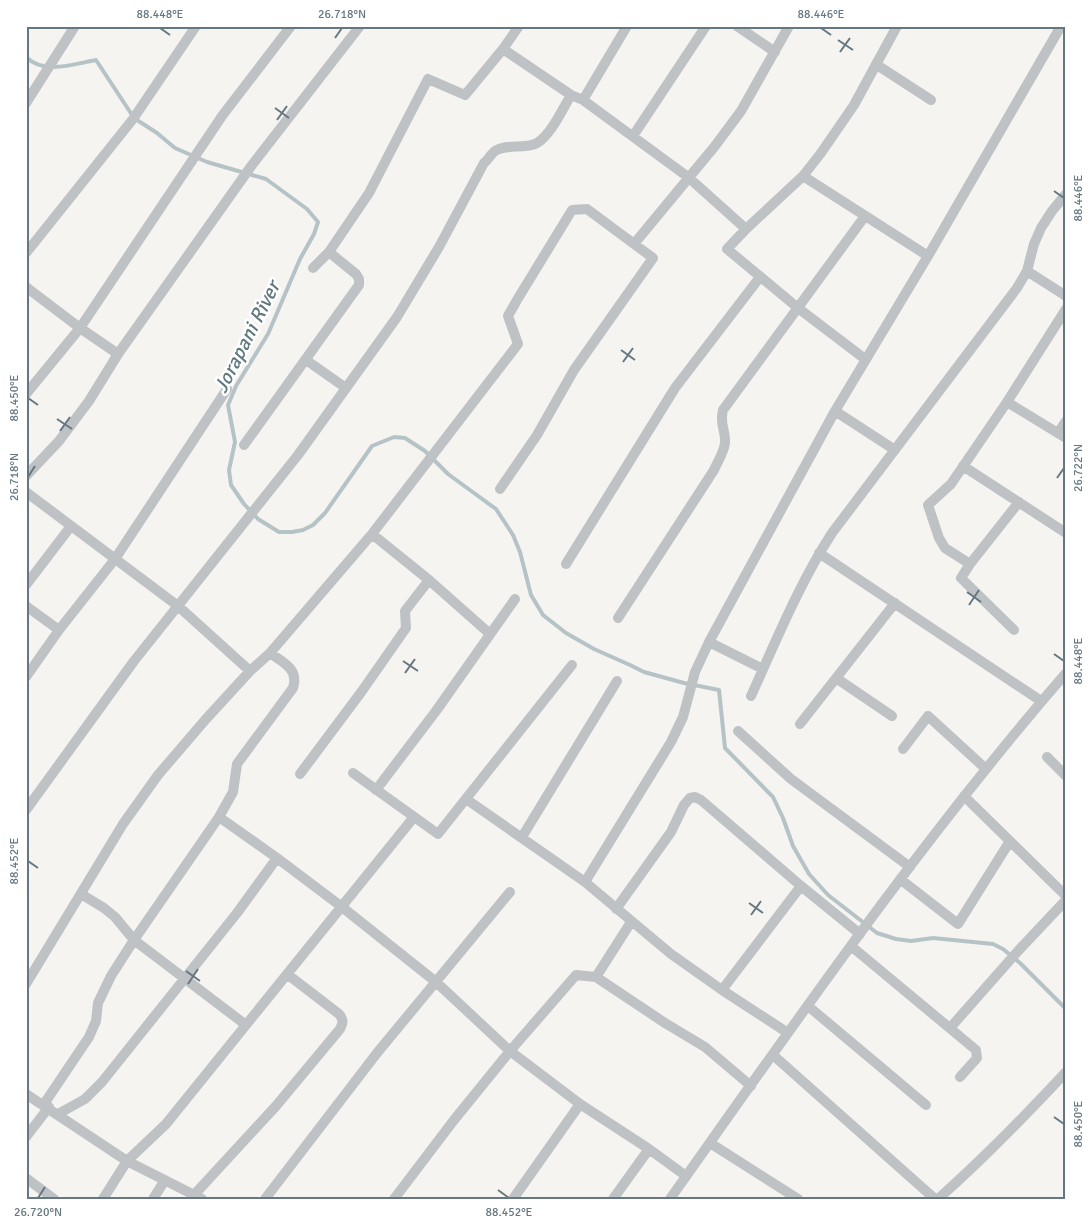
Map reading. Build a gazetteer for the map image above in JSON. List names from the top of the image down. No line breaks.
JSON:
{"water":["Jorapani River"],"coordinates":["88.448°E","26.718°N","88.446°E","88.450°E","26.722°N","88.452°E","26.720°N"]}
